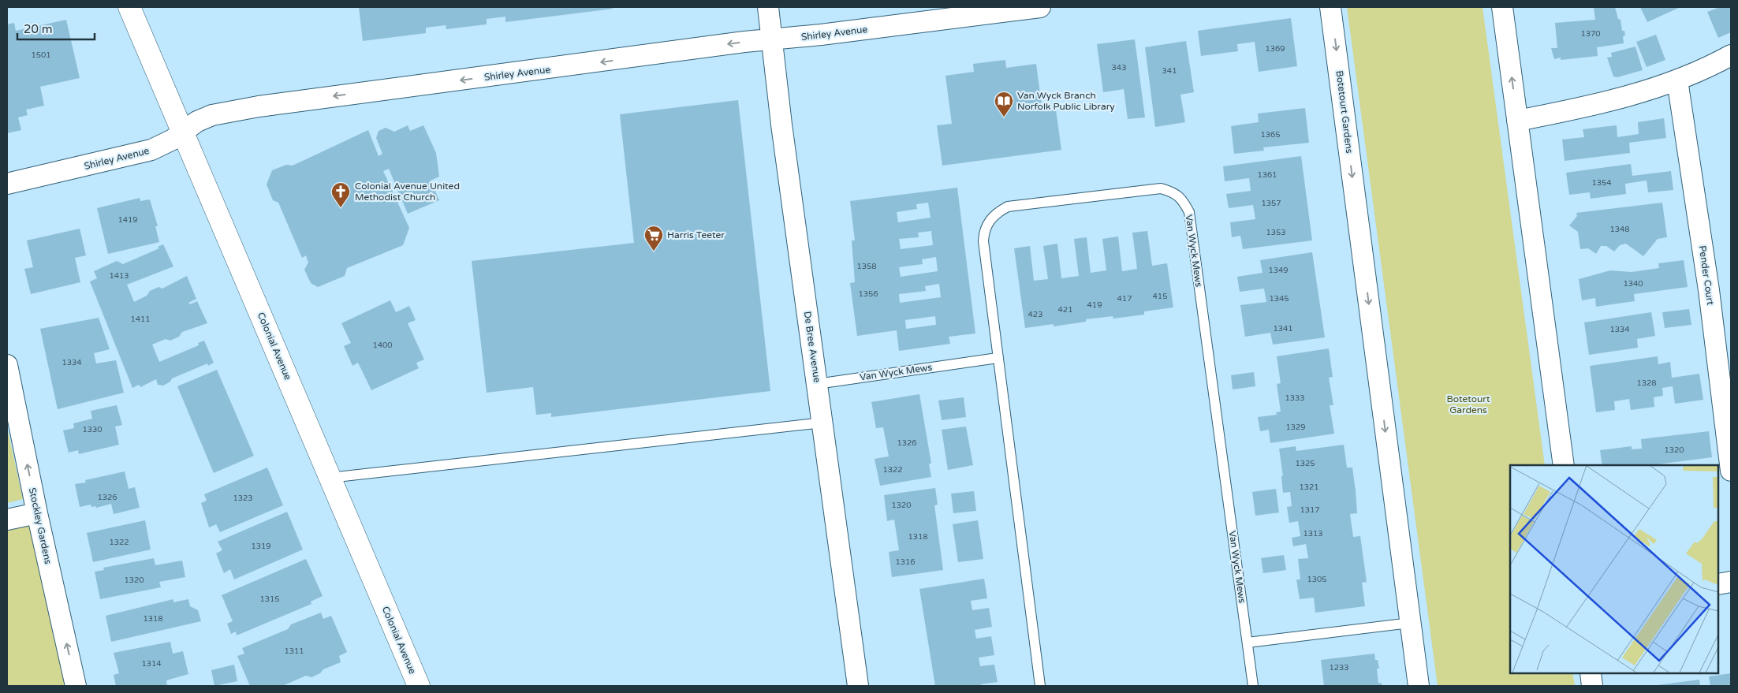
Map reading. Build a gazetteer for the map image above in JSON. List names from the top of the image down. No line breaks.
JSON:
{"streets":{"street":["Shirley Avenue","Botetourt Gardens","Pender Court","Colonial Avenue","De Bree Avenue","Stockley Gardens"],"lane":["Van Wyck Mews"]},"crossings":[["Shirley Avenue","Colonial Avenue"],["Shirley Avenue","De Bree Avenue"],["Van Wyck Mews","De Bree Avenue"]],"one_way":["Shirley Avenue","Stockley Gardens"],"parks":["Botetourt Gardens"],"places":{"library":["Van Wyck Branch Norfolk Public Library"],"church":["Colonial Avenue United Methodist Church"],"supermarket":["Harris Teeter"]},"house_numbers":["1370","1369","1501","343","341","1365","1361","1354","1357","1419","1348","1353","1358","1349","1413","1340","1356","415","417","1345","419","421","423","1411","1341","1334","1400","1334","1328","1333","1329","1330","1326","1320","1325","1322","1321","1326","1323","1320","1317","1313","1318","1322","1319","1316","1305","1320","1315","1318","1311","1314","1233"],"scale_bar":"20 m"}
